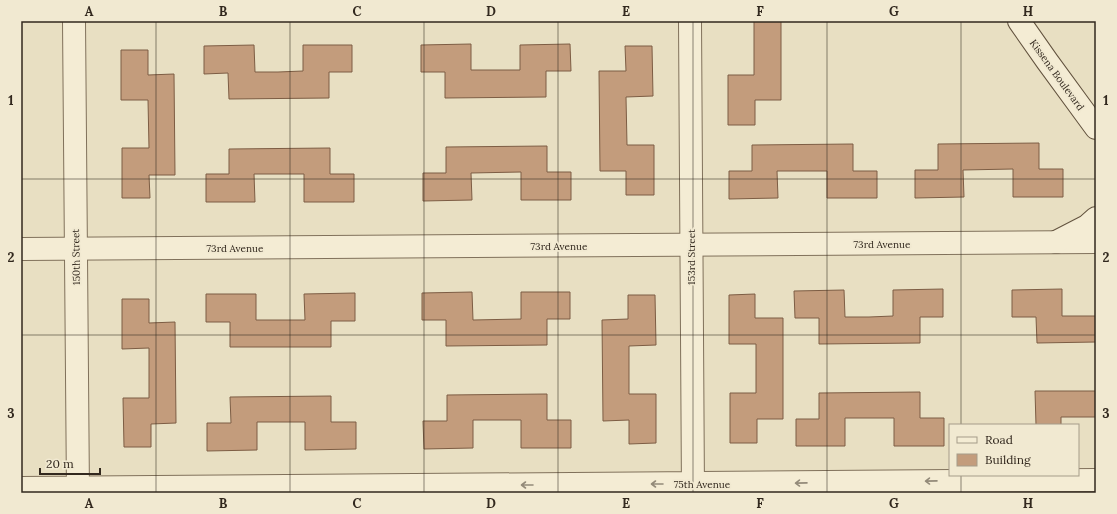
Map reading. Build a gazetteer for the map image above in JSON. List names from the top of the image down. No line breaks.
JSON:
{"streets":{"street":["Kissena Boulevard","73rd Avenue","150th Street","153rd Street","75th Avenue"]},"crossings":[["73rd Avenue","150th Street"],["73rd Avenue","153rd Street"],["150th Street","75th Avenue"],["153rd Street","75th Avenue"]],"one_way":["75th Avenue"],"legend":["Road","Building"],"scale_bar":"20 m","grid":{"columns":["A","B","C","D","E","F","G","H"],"rows":["1","2","3"]}}
